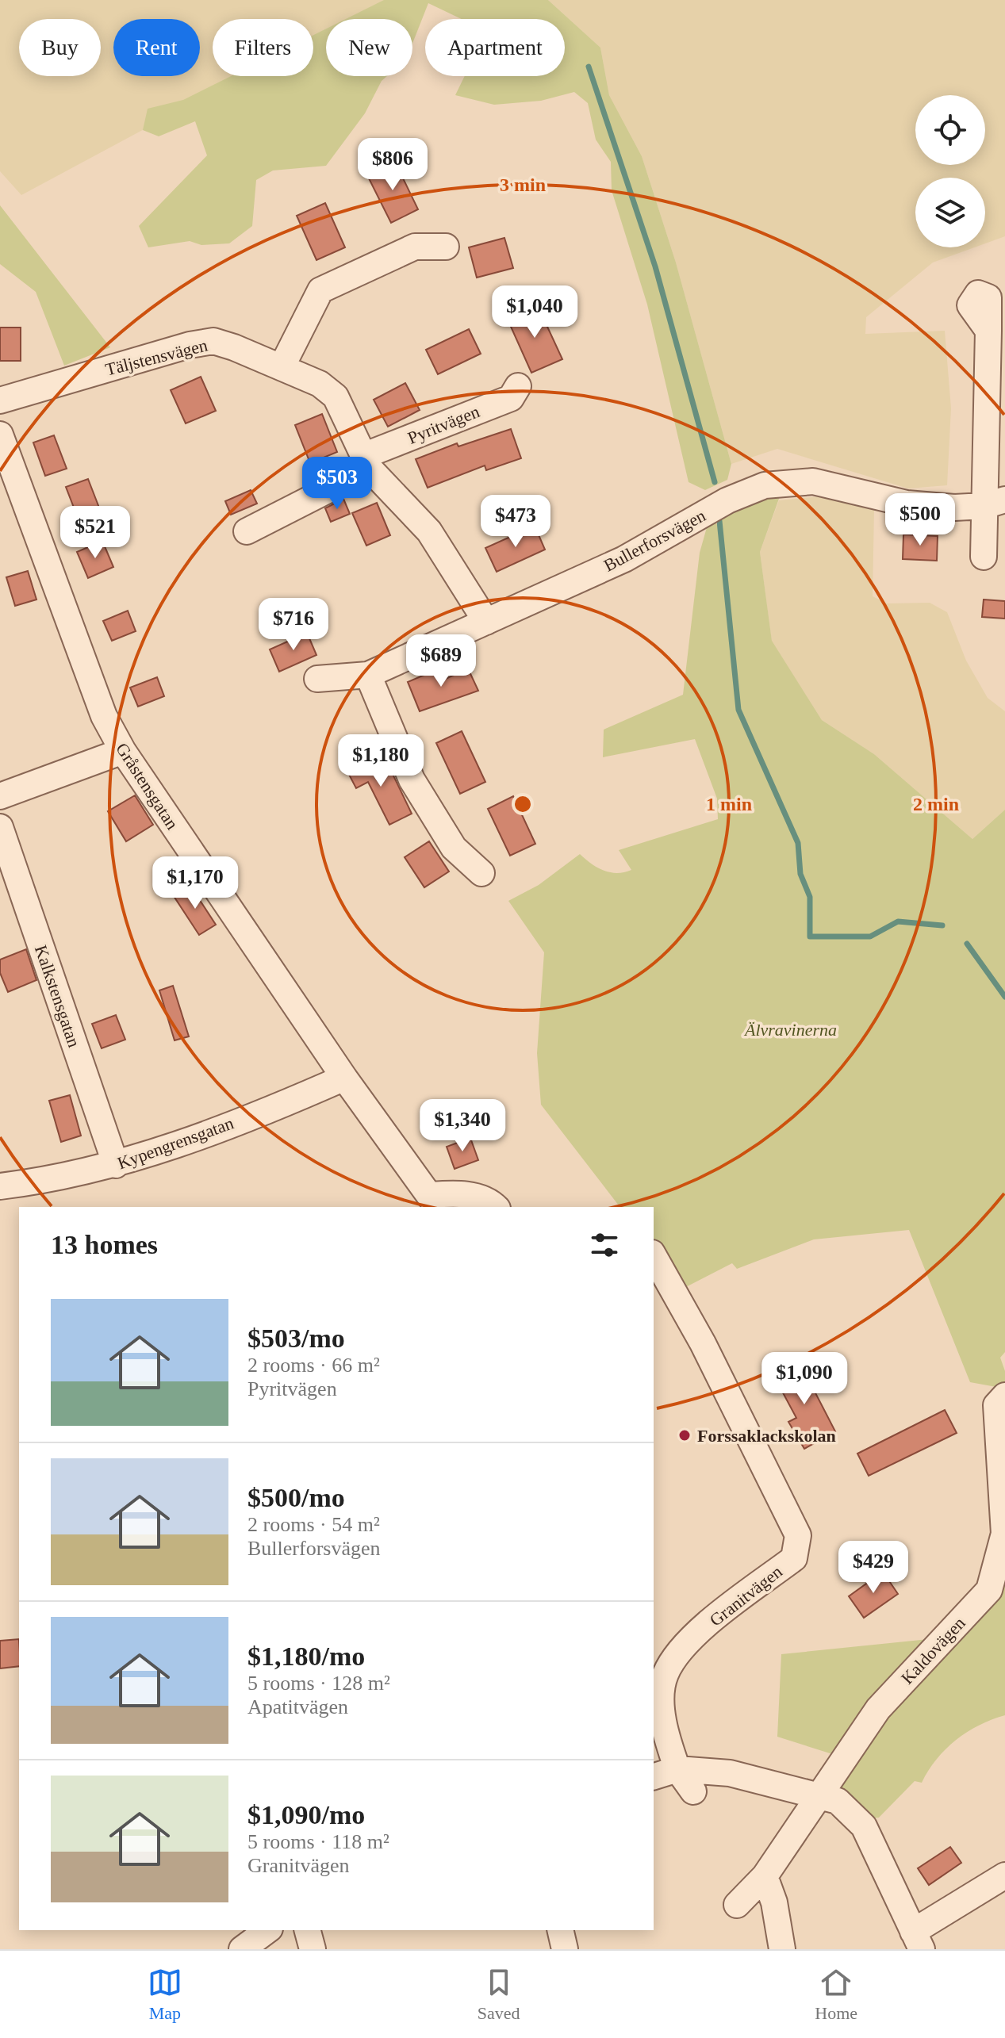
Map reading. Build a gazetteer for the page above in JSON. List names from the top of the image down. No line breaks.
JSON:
{"streets":{"street":["Täljstensvägen","Pyritvägen","Bullerforsvägen","Gråstensgatan","Kalkstensgatan","Kypengrensgatan","Granitvägen","Kaldovägen"]},"crossings":[["Täljstensvägen","Pyritvägen"],["Täljstensvägen","Bullerforsvägen"],["Gråstensgatan","Kypengrensgatan"],["Kalkstensgatan","Kypengrensgatan"]],"parks":["Älvravinerna"],"places":["Forssaklackskolan"],"page":{"chip":["Buy","Rent","Filters","New","Apartment"],"price":["$806","$1,040","$503","$500","$473","$521","$716","$689","$1,180","$1,170","$1,340","$1,090","$429"],"heading":"13 homes","list":[{"name":"$503/mo","note":"2 rooms · 66 m² · Pyritvägen"},{"name":"$500/mo","note":"2 rooms · 54 m² · Bullerforsvägen"},{"name":"$1,180/mo","note":"5 rooms · 128 m² · Apatitvägen"},{"name":"$1,090/mo","note":"5 rooms · 118 m² · Granitvägen"}],"tabs":["Map","Saved","Home"]},"rings":["3 min","1 min","2 min"]}
